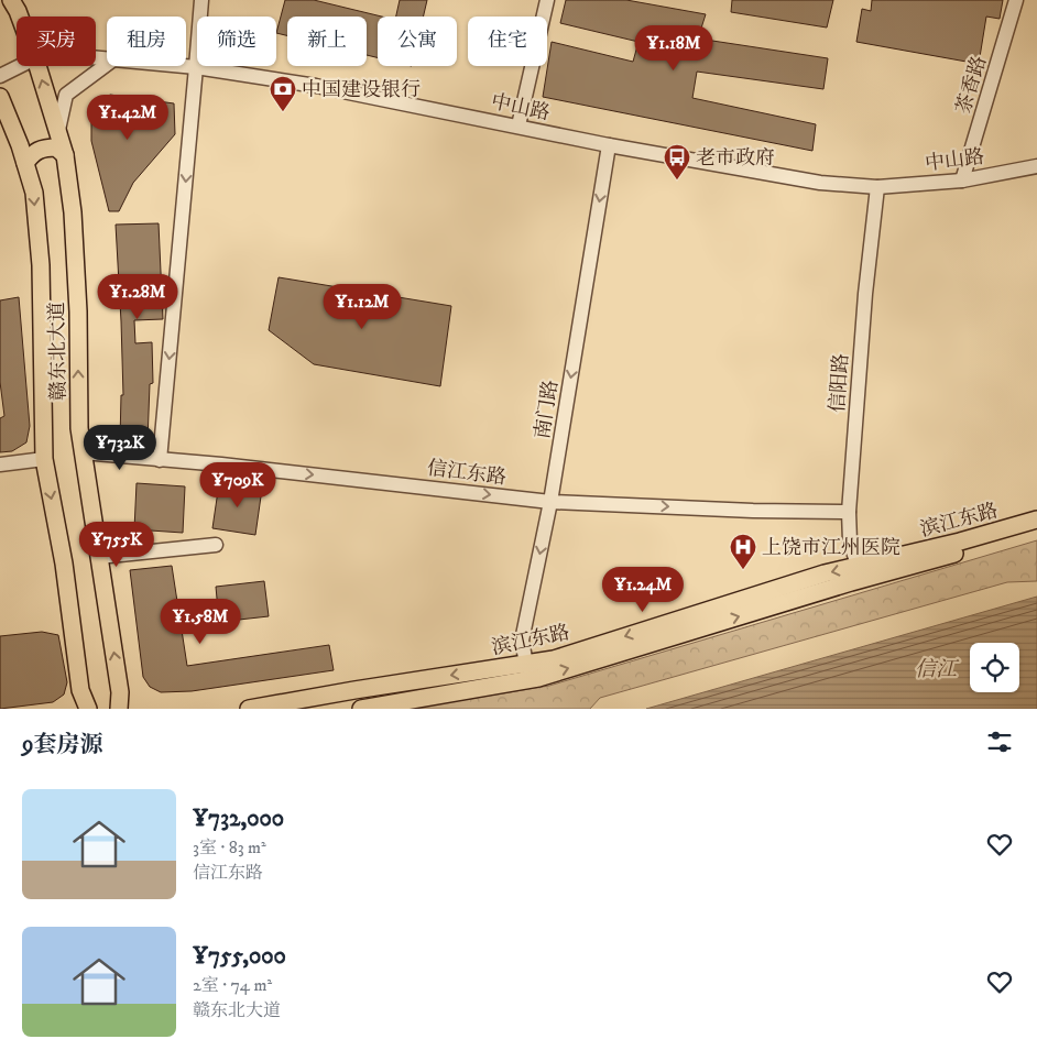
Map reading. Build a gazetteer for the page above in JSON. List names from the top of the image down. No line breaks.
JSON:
{"streets":{"main road":["赣东北大道","滨江东路"],"street":["茶香路","中山路","信阳路","南门路","信江东路"]},"crossings":[["茶香路","中山路"],["中山路","信阳路"],["中山路","南门路"],["赣东北大道","信江东路"],["信阳路","信江东路"],["信阳路","滨江东路"],["南门路","信江东路"],["南门路","滨江东路"]],"one_way":["南门路","信江东路"],"water":["信江"],"places":{"bank":["中国建设银行"],"bus stop":["老市政府"],"hospital":["上饶市江州医院"]},"page":{"chip":["买房","租房","筛选","新上","公寓","住宅"],"price":["¥1.18M","¥1.42M","¥1.28M","¥1.12M","¥732K","¥709K","¥755K","¥1.24M","¥1.58M"],"heading":"9套房源","list":[{"name":"¥732,000","note":"3室 · 83 m² · 信江东路"},{"name":"¥755,000","note":"2室 · 74 m² · 赣东北大道"}]}}
